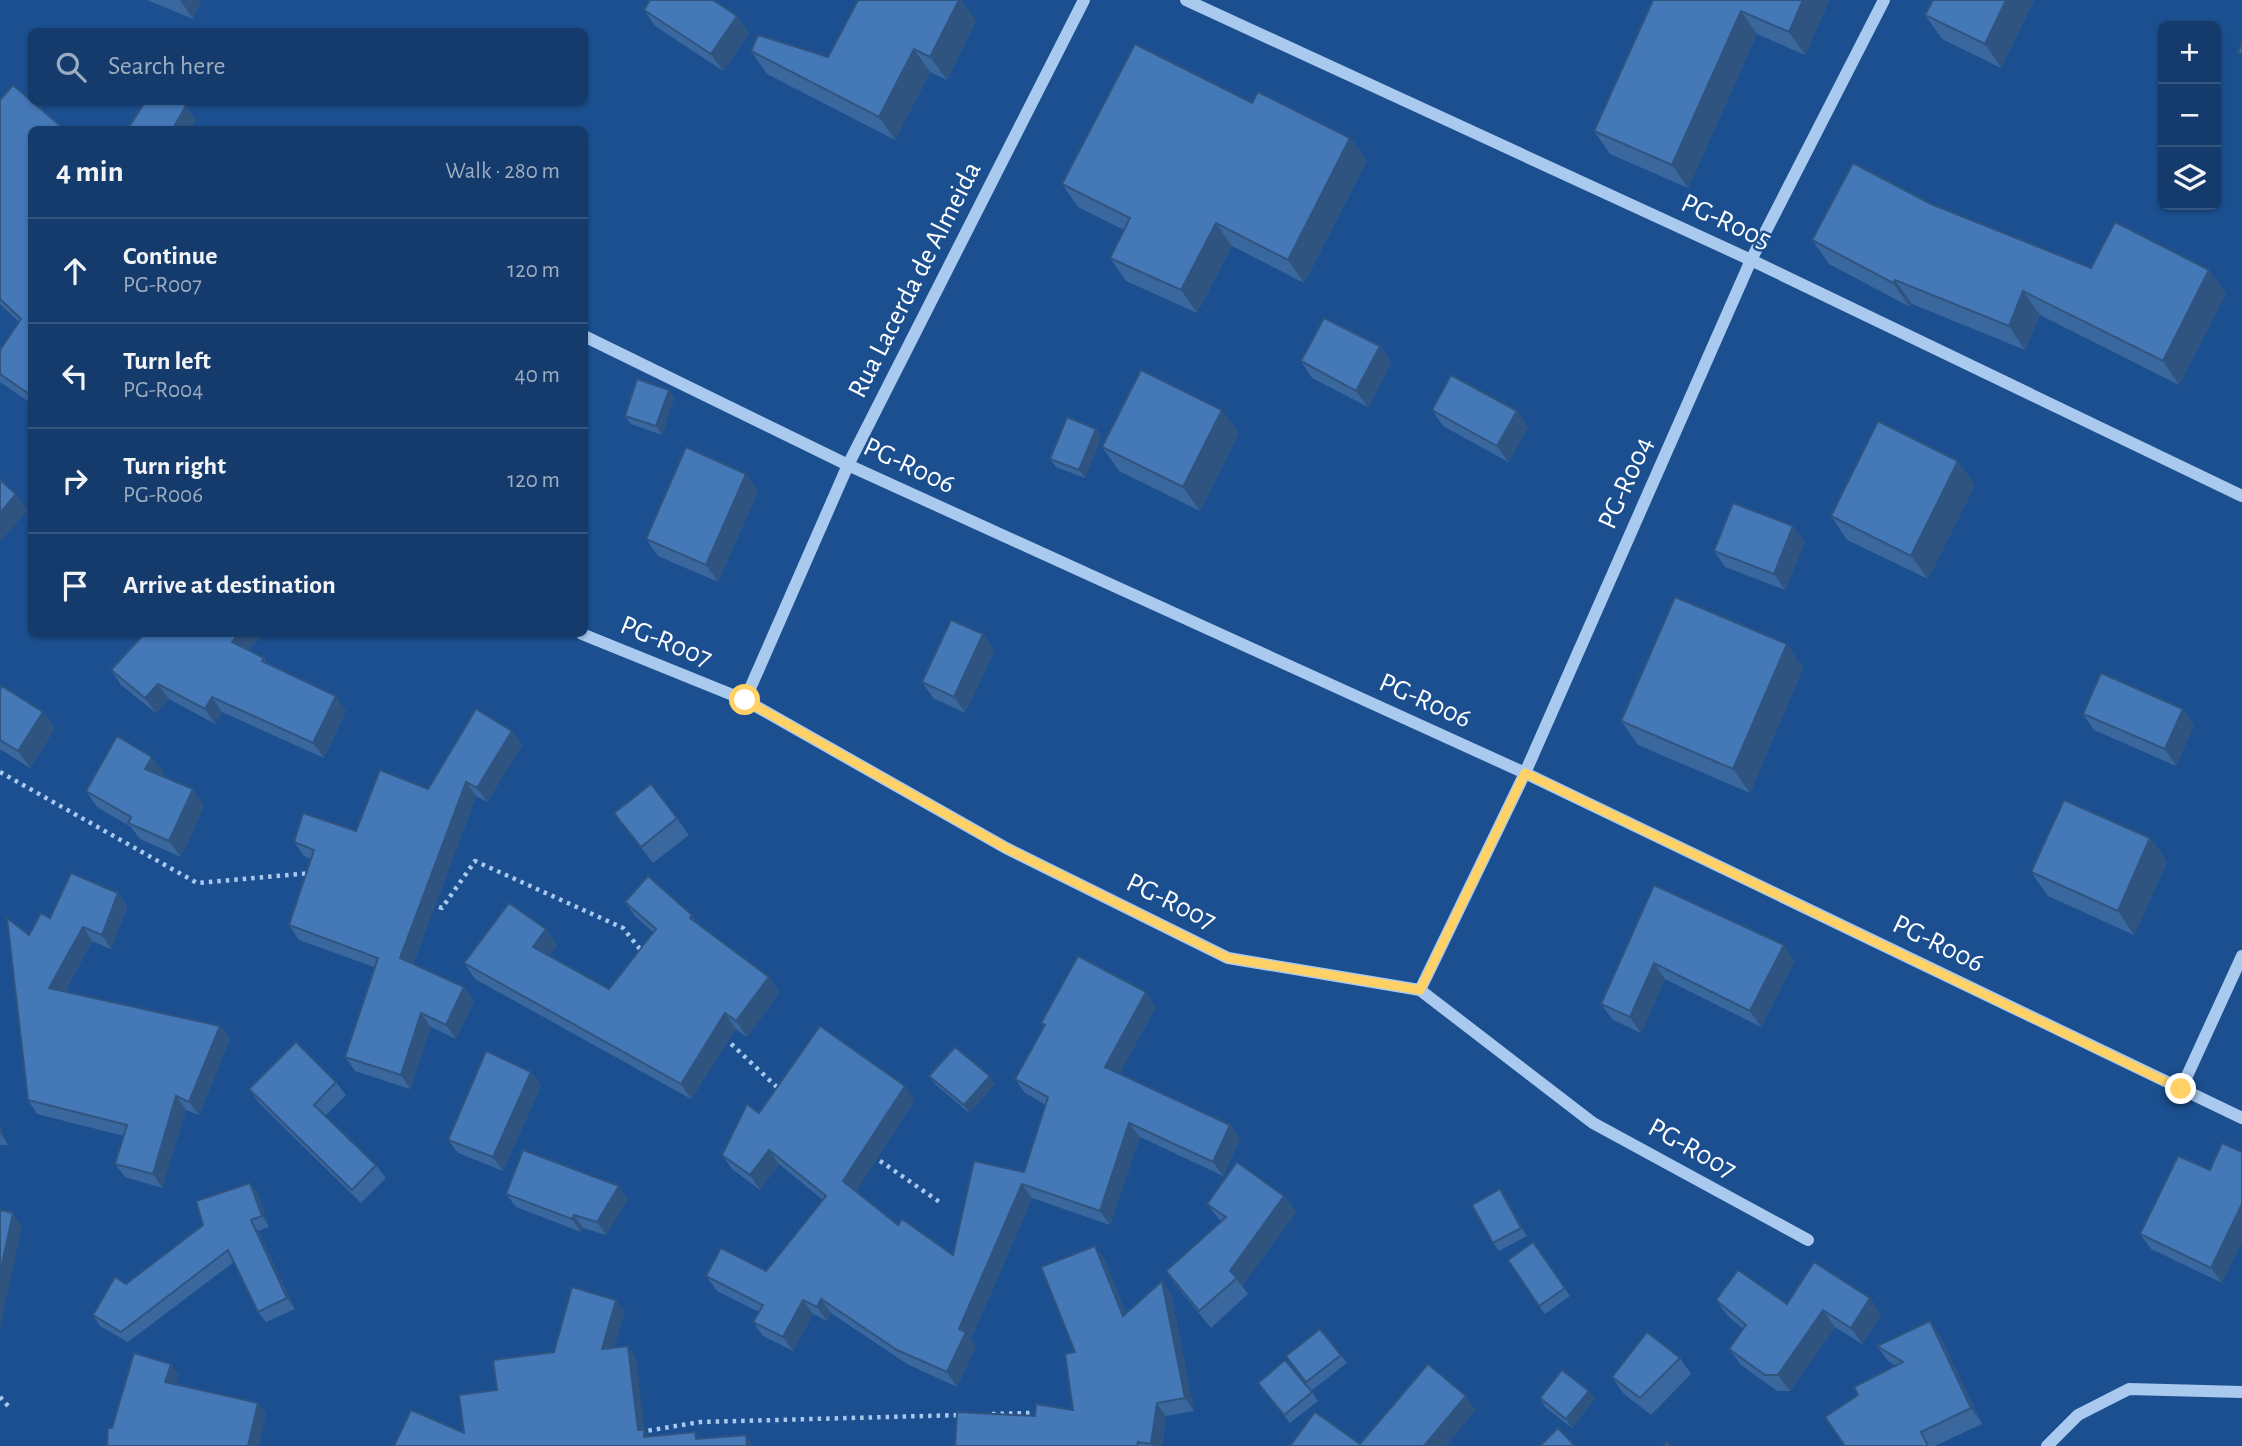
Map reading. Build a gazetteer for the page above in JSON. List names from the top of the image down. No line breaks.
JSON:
{"streets":{"street":["PG-R005","Rua Lacerda de Almeida","PG-R006","PG-R004","PG-R007"]},"crossings":[["PG-R005","PG-R004"],["Rua Lacerda de Almeida","PG-R006"],["Rua Lacerda de Almeida","PG-R007"],["PG-R006","PG-R004"],["PG-R004","PG-R007"]],"page":{"map_buttons":["+","−"],"search":"Search here","heading":["4 min","Walk · 280 m"],"list":[["Continue","PG-R007","120 m"],["Turn left","PG-R004","40 m"],["Turn right","PG-R006","120 m"],"Arrive at destination"]}}
